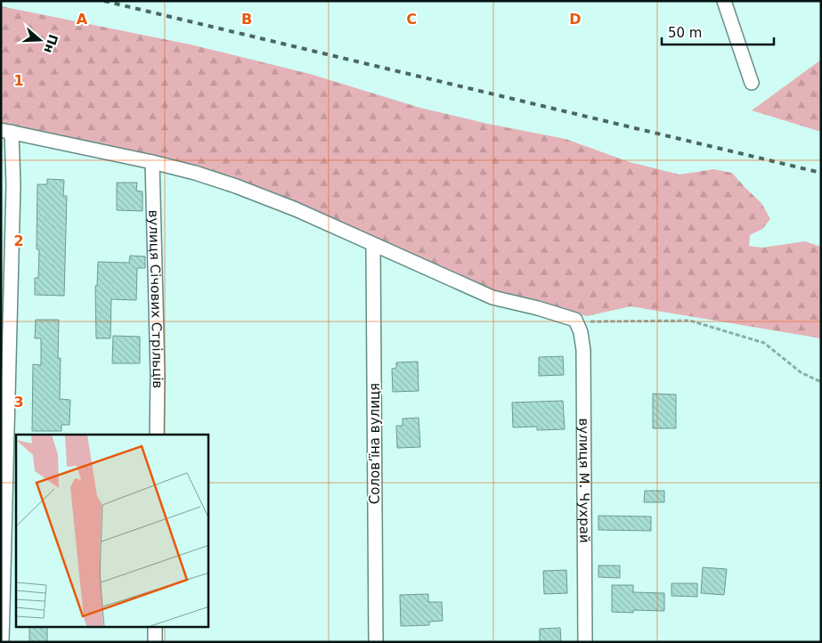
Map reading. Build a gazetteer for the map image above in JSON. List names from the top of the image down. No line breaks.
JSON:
{"streets":{"street":["вулиця Січових Стрільців","Соловʼїна вулиця","вулиця М. Чухрай"]},"scale_bar":"50 m","north":"right","grid":{"columns":["A","B","C","D"],"rows":["1","2","3"]}}
